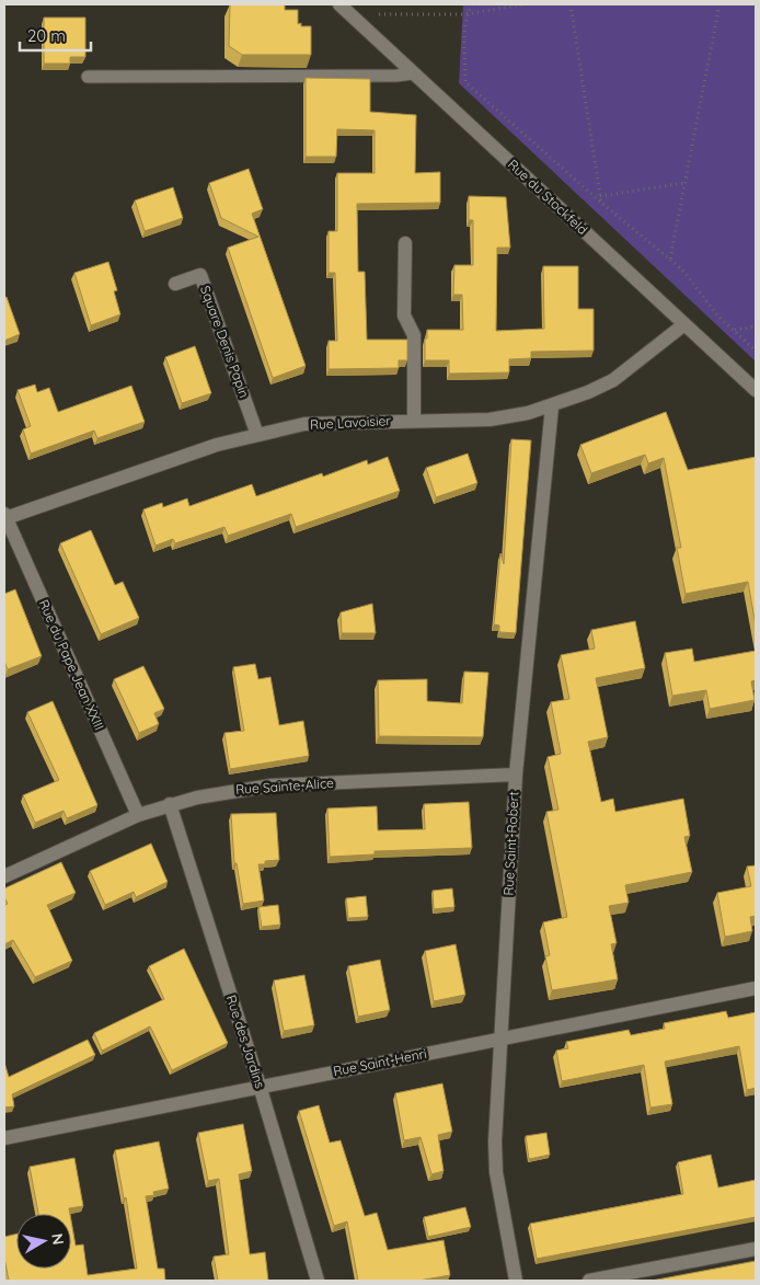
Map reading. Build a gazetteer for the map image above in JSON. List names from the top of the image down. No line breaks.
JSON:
{"streets":{"street":["Rue du Stockfeld","Square Denis Papin","Rue Lavoisier","Rue du Pape Jean XXIII","Rue Sainte-Alice","Rue Saint-Robert","Rue des Jardins","Rue Saint-Henri"]},"crossings":[["Rue du Stockfeld","Rue Lavoisier"],["Square Denis Papin","Rue Lavoisier"],["Rue Lavoisier","Rue du Pape Jean XXIII"],["Rue Lavoisier","Rue Saint-Robert"],["Rue du Pape Jean XXIII","Rue Sainte-Alice"],["Rue Sainte-Alice","Rue Saint-Robert"],["Rue Sainte-Alice","Rue des Jardins"],["Rue Saint-Robert","Rue Saint-Henri"],["Rue des Jardins","Rue Saint-Henri"]],"scale_bar":"20 m","north":"right"}
